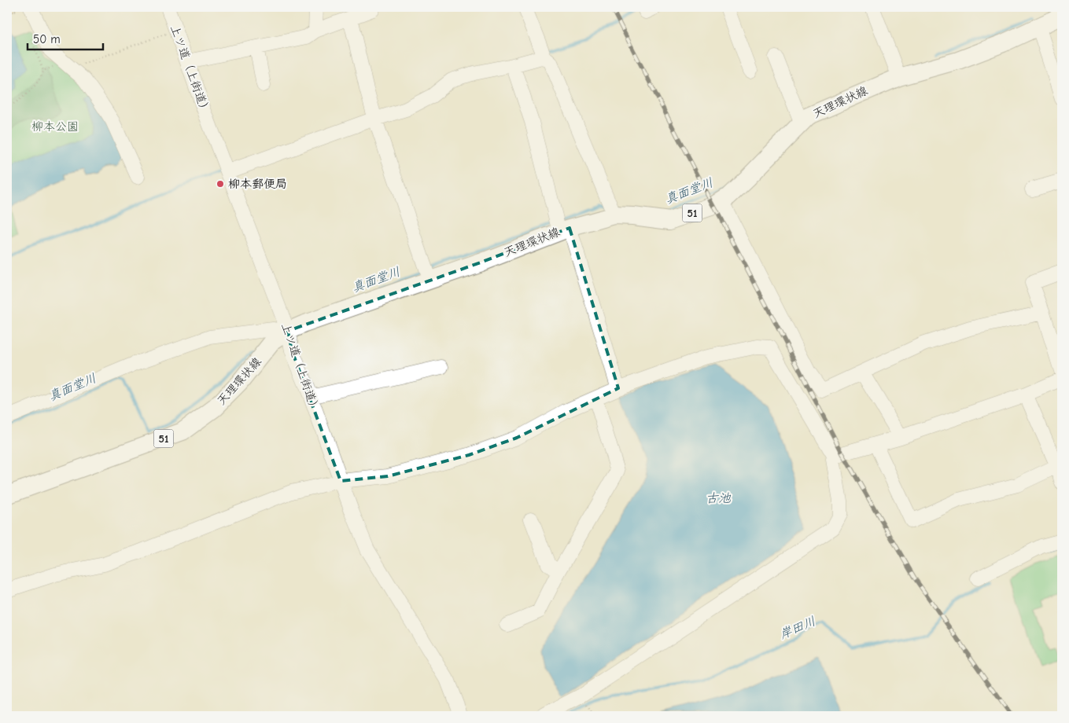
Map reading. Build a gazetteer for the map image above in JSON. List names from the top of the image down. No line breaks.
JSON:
{"streets":{"main road":["天理環状線","51"],"street":["上ツ道（上街道）"]},"crossings":[["上ツ道（上街道）","天理環状線"]],"water":["真面堂川","古池","岸田川"],"parks":["柳本公園"],"places":["柳本郵便局"],"scale_bar":"50 m"}
